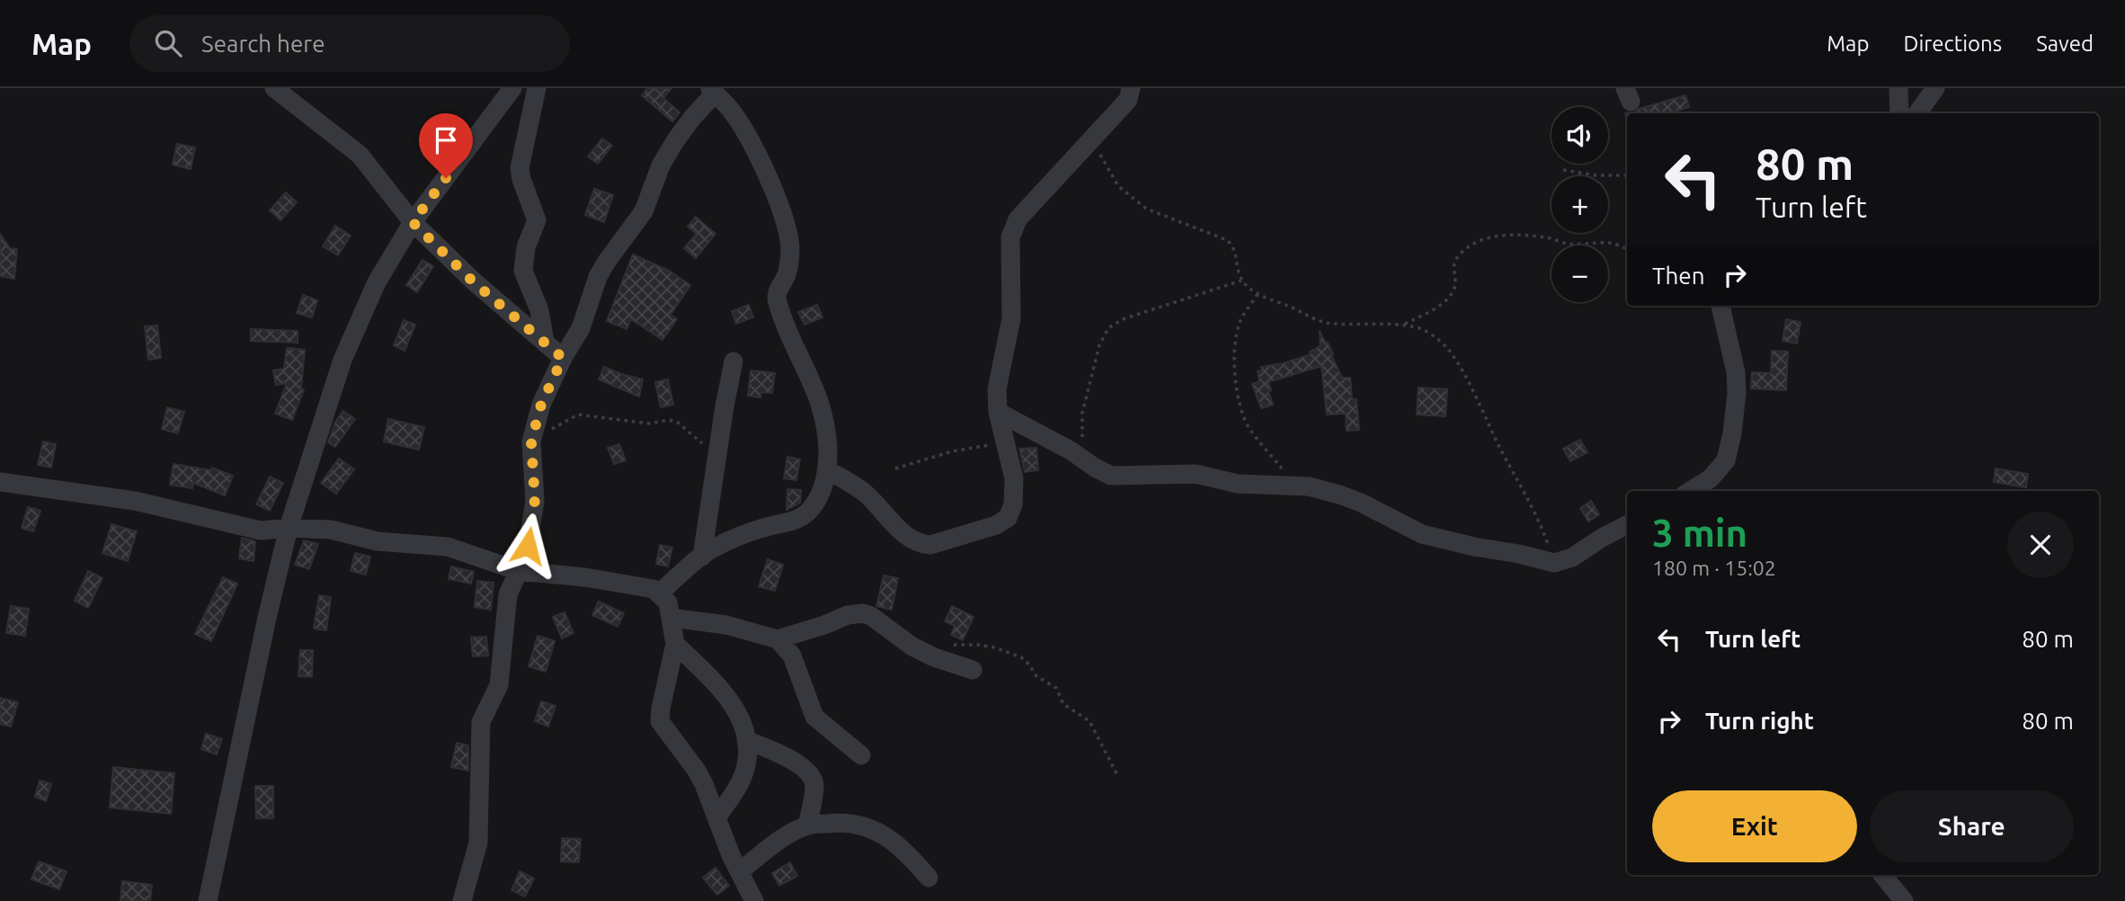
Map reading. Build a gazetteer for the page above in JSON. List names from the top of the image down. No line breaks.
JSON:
{"page":{"header":"Map","search":"Search here","nav":["Map","Directions","Saved"],"map_buttons":["+","−"],"turn":["80 m","Turn left"],"then":"Then","heading":["3 min","180 m · 15:02"],"list":[{"name":"Turn left","value":"80 m"},{"name":"Turn right","value":"80 m"}],"buttons":["Exit","Share"]}}
